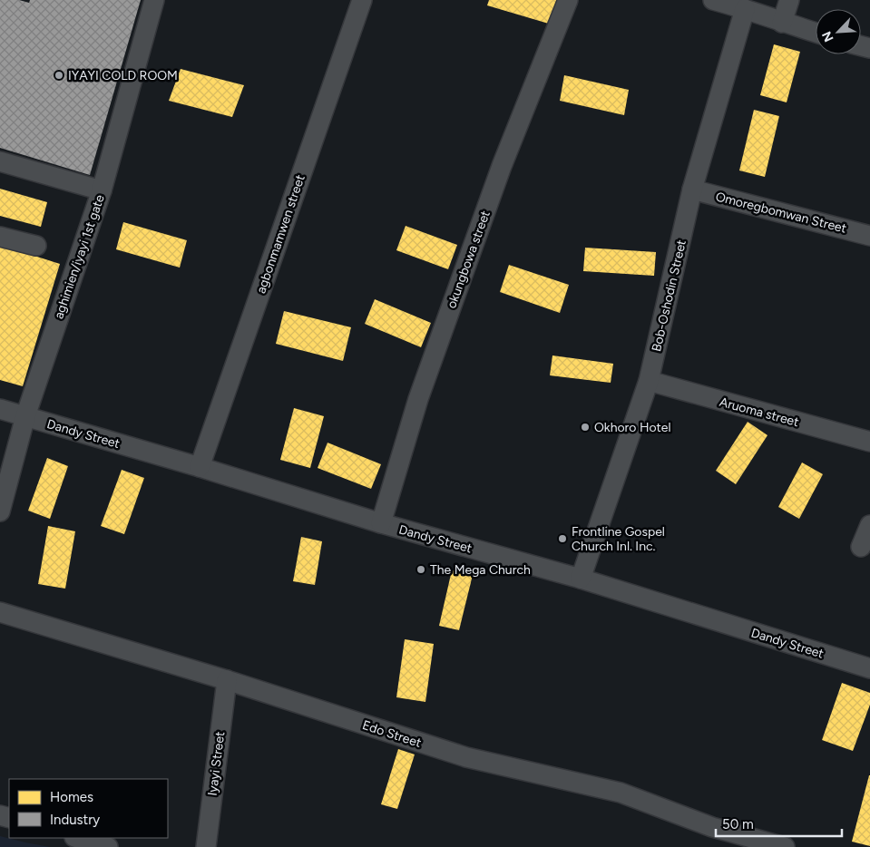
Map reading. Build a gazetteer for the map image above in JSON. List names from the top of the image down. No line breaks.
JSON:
{"streets":{"street":["Omoregbomwan Street","agbonmamwen street","aghimien/iyayi 1st gate","okungbowa street","Bob-Oshodin Street","Aruoma street","Dandy Street","Edo Street","Iyayi Street"]},"crossings":[["Omoregbomwan Street","Bob-Oshodin Street"],["agbonmamwen street","Dandy Street"],["aghimien/iyayi 1st gate","Dandy Street"],["okungbowa street","Dandy Street"],["Bob-Oshodin Street","Aruoma street"],["Bob-Oshodin Street","Dandy Street"],["Edo Street","Iyayi Street"]],"places":["IYAYI COLD ROOM","Okhoro Hotel","Frontline Gospel Church Inl. Inc.","The Mega Church"],"legend":["Homes","Industry"],"scale_bar":"50 m","north":"bottom left"}
